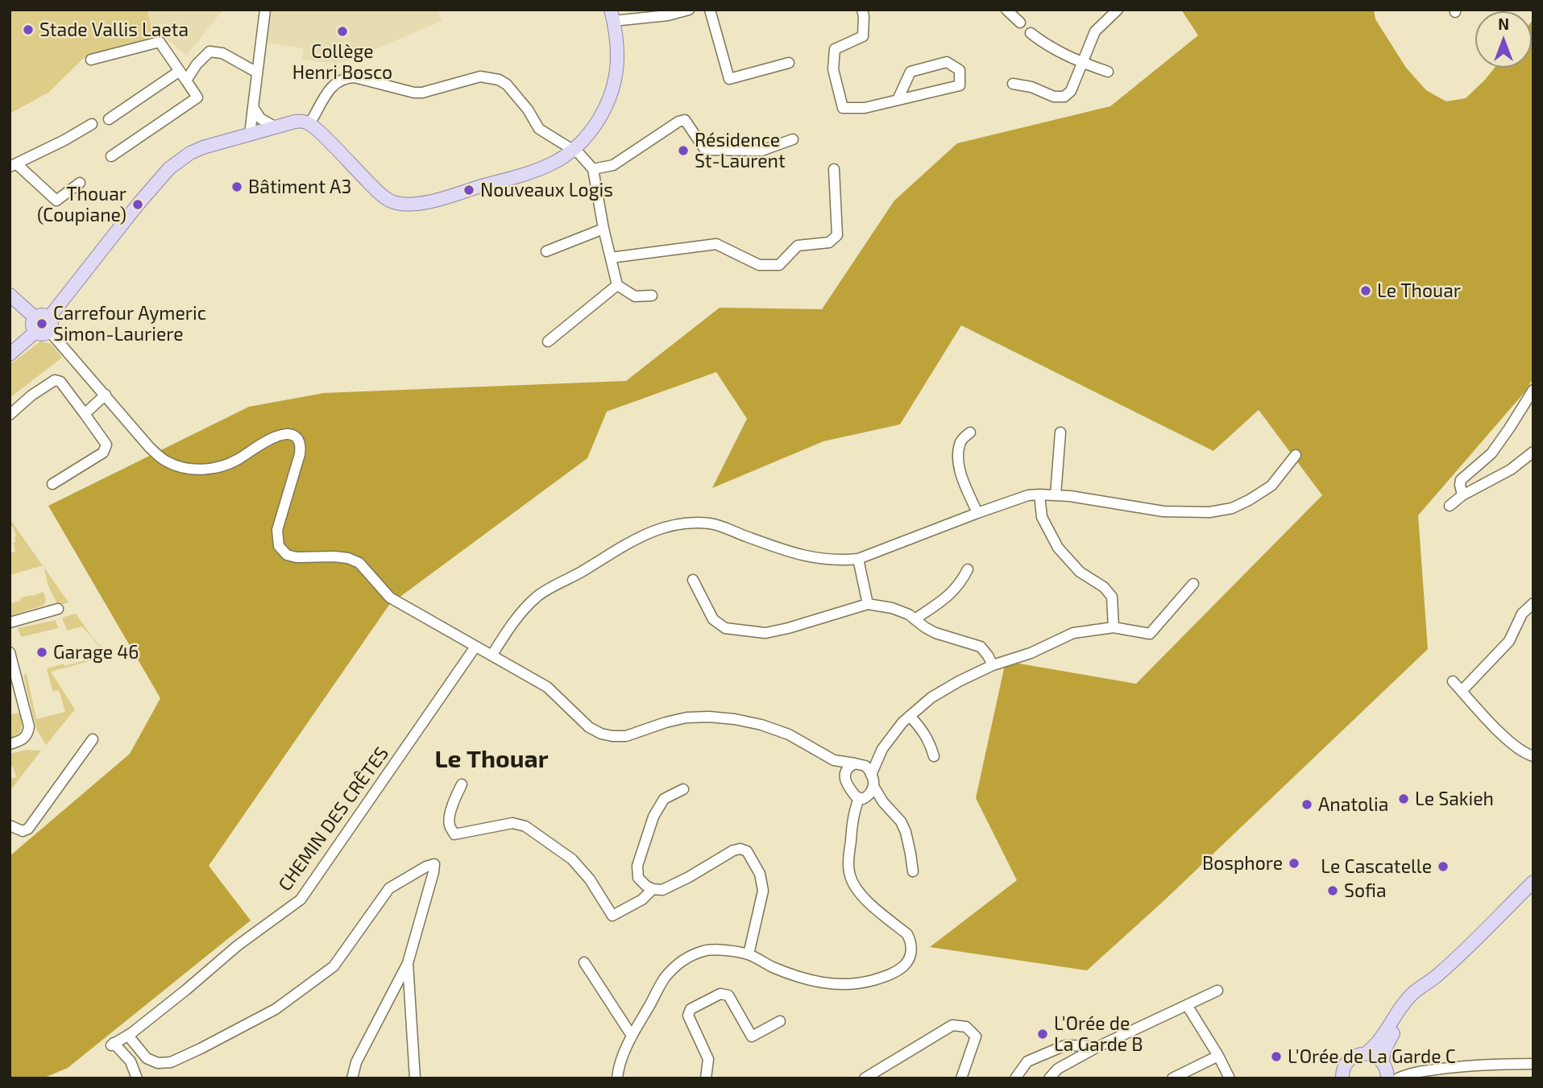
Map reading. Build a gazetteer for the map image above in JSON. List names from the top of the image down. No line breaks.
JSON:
{"streets":{"street":["CHEMIN DES CRÊTES"]},"districts":["Le Thouar"],"places":["Stade Vallis Laeta","Collège Henri Bosco","Résidence St-Laurent","Bâtiment A3","Nouveaux Logis","Thouar (Coupiane)","Le Thouar","Carrefour Aymeric Simon-Lauriere","Garage 46","Le Sakieh","Anatolia","Bosphore","Le Cascatelle","Sofia","L'Orée de La Garde B","L'Orée de La Garde C"],"north":"top"}
